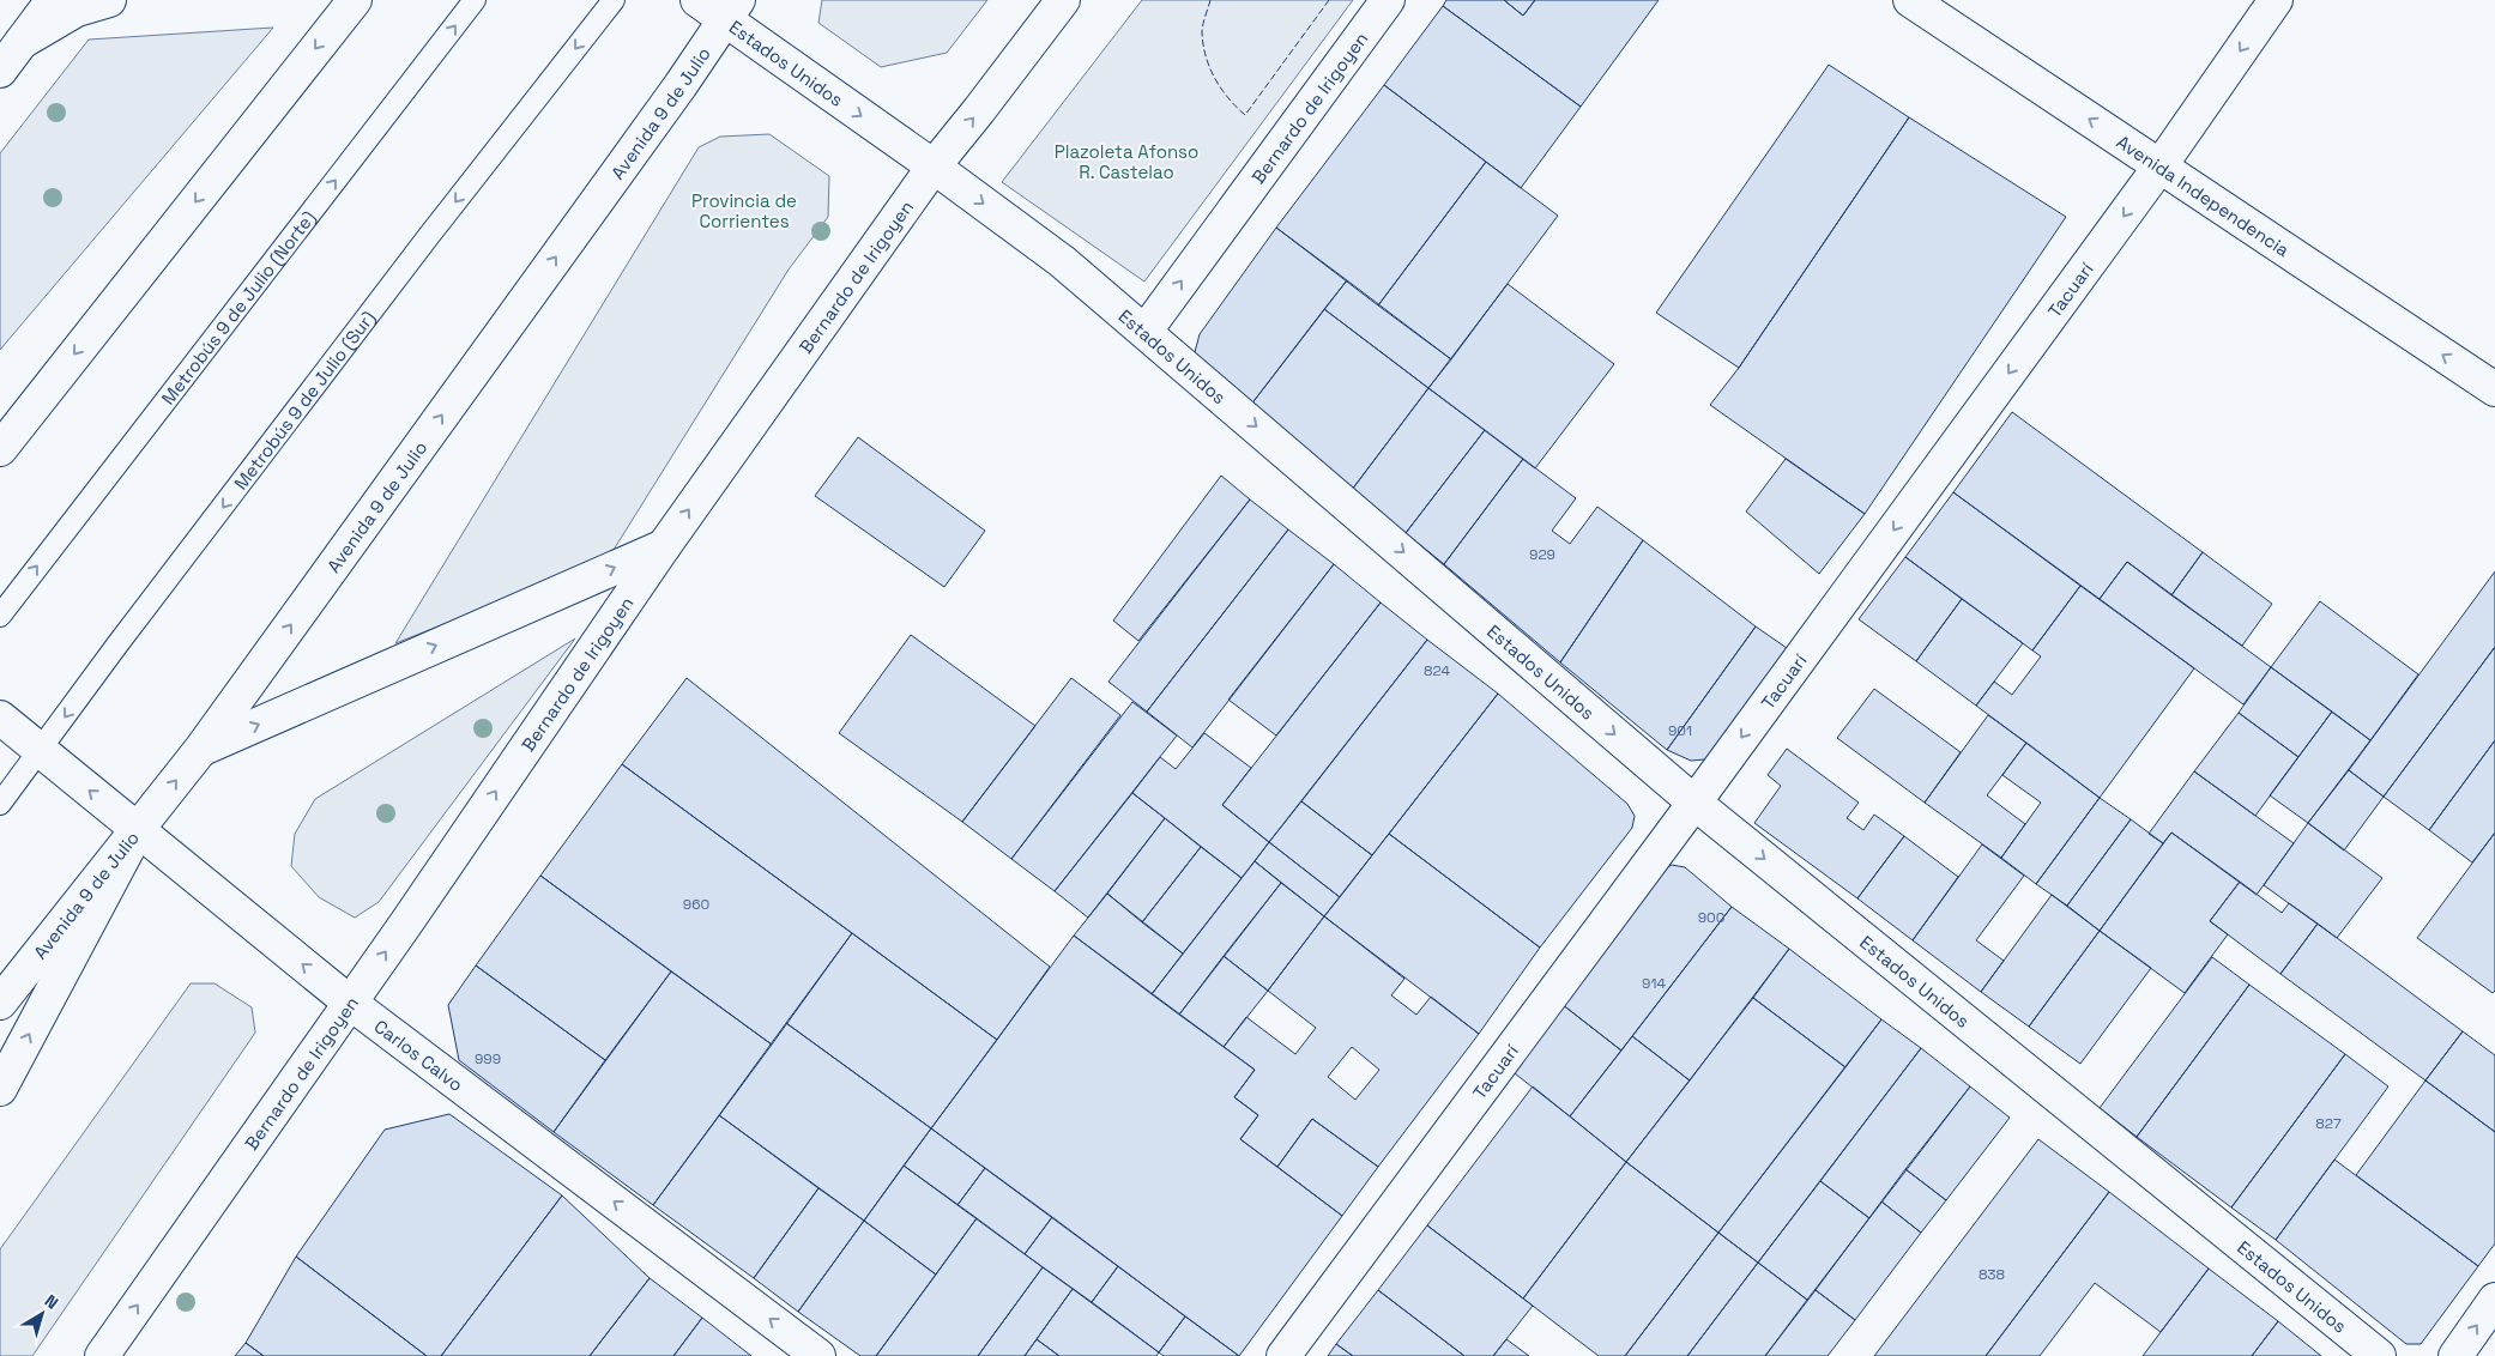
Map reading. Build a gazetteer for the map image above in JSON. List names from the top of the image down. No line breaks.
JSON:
{"streets":{"main road":["Estados Unidos","Bernardo de Irigoyen","Avenida 9 de Julio","Avenida Independencia","Tacuarí","Carlos Calvo"],"lane":["Metrobús 9 de Julio (Norte)","Metrobús 9 de Julio (Sur)"]},"crossings":[["Estados Unidos","Bernardo de Irigoyen"],["Estados Unidos","Avenida 9 de Julio"],["Estados Unidos","Tacuarí"],["Bernardo de Irigoyen","Carlos Calvo"],["Avenida 9 de Julio","Carlos Calvo"],["Avenida Independencia","Tacuarí"],["Metrobús 9 de Julio (Sur)","Carlos Calvo"]],"one_way":["Estados Unidos","Bernardo de Irigoyen","Avenida 9 de Julio","Avenida Independencia","Tacuarí","Metrobús 9 de Julio (Norte)","Metrobús 9 de Julio (Sur)","Carlos Calvo"],"parks":["Plazoleta Afonso R. Castelao","Provincia de Corrientes"],"house_numbers":["929","824","901","960","900","914","999","827","838"],"north":"top right"}
